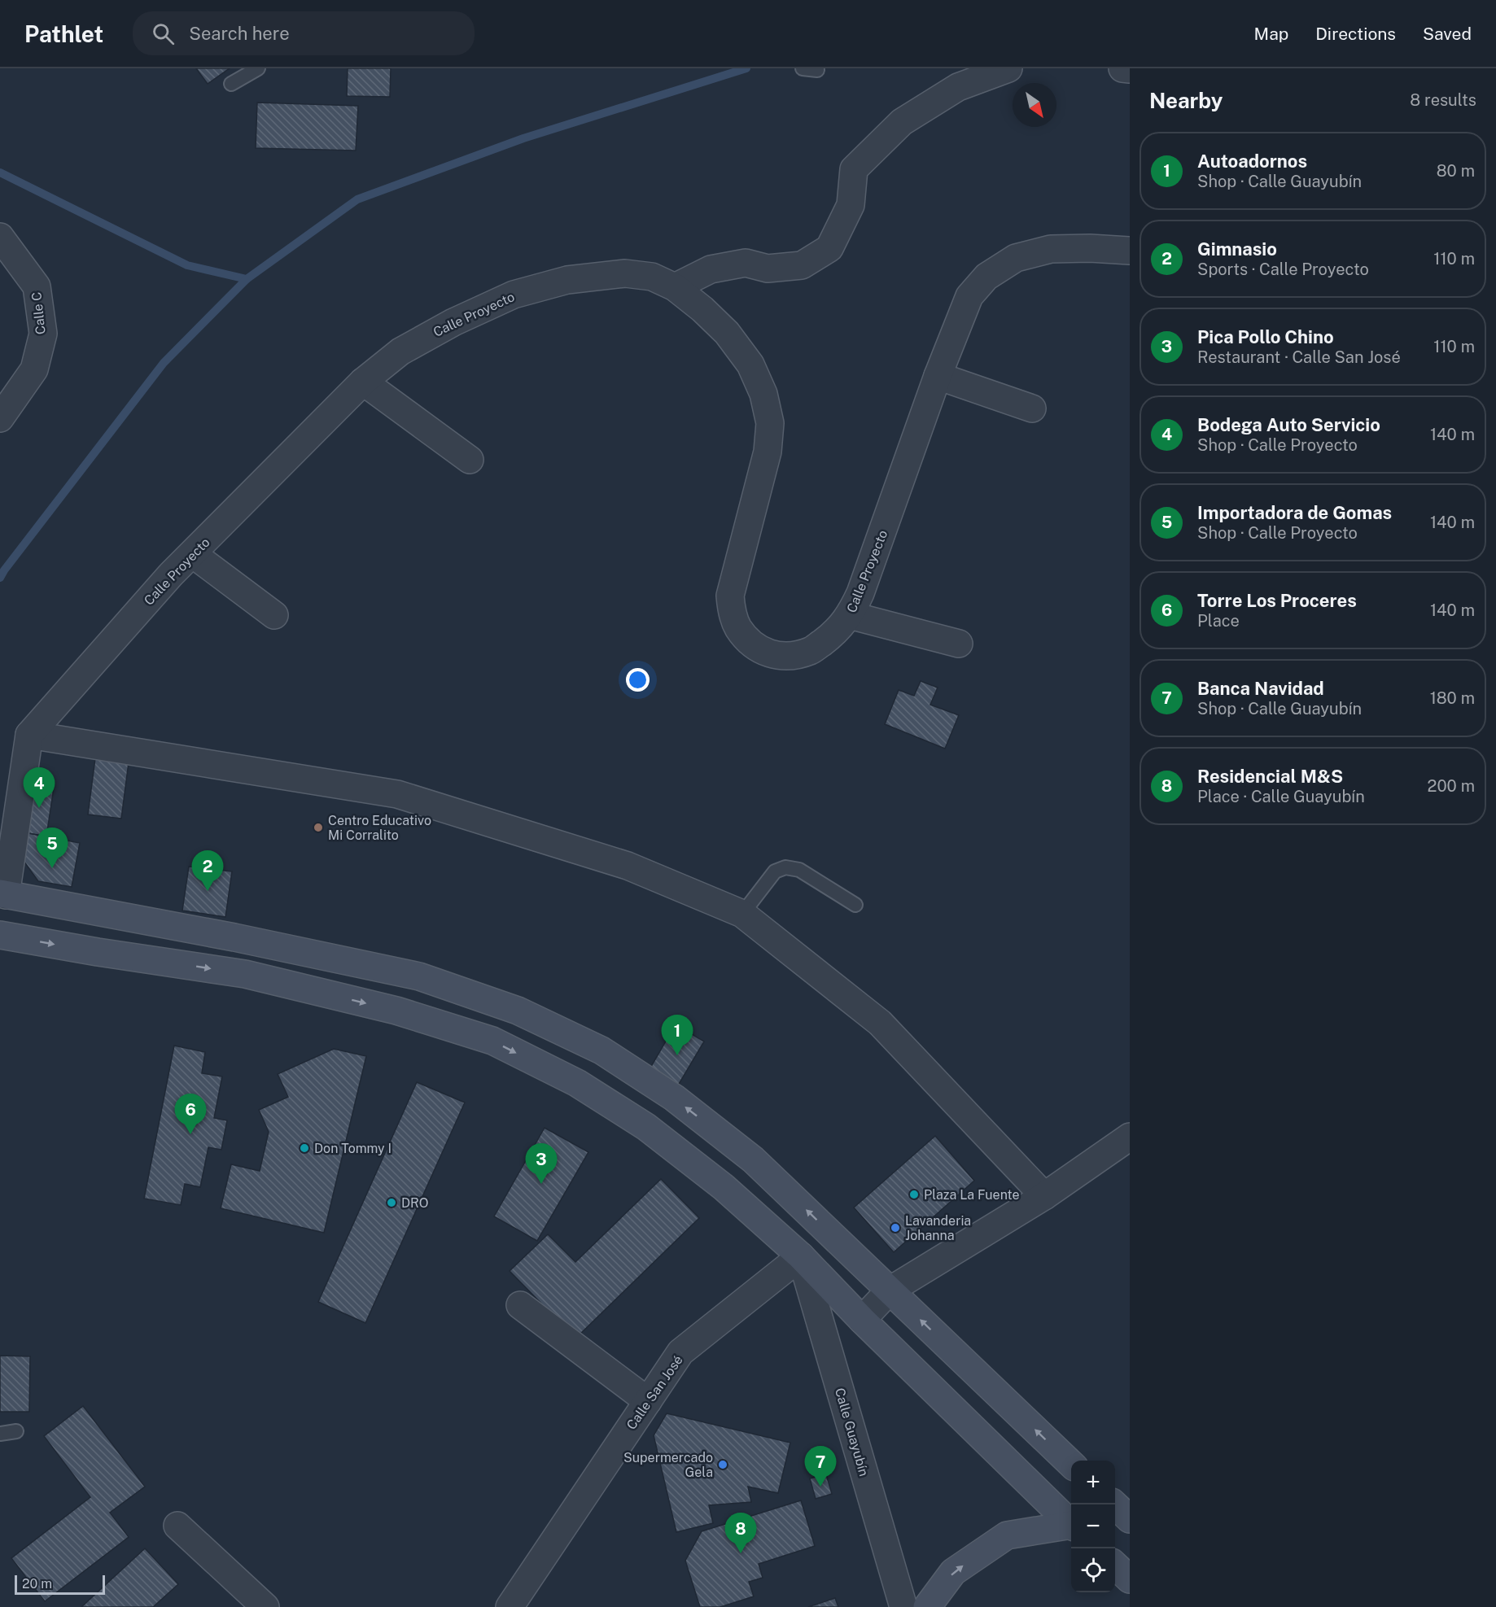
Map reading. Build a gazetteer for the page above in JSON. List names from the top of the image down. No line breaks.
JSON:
{"streets":{"street":["Calle C","Calle Proyecto","Calle San José","Calle Guayubín"]},"crossings":[["Calle San José","Calle Guayubín"]],"places":["Centro Educativo Mi Corralito","Don Tommy I","Plaza La Fuente","DRO","Lavanderia Johanna","Supermercado Gela"],"scale_bar":"20 m","north":"bottom right","page":{"header":"Pathlet","search":"Search here","nav":["Map","Directions","Saved"],"heading":["Nearby","8 results"],"list":[{"mark":"1","name":"Autoadornos","note":"Shop · Calle Guayubín","value":"80 m"},{"mark":"2","name":"Gimnasio","note":"Sports · Calle Proyecto","value":"110 m"},{"mark":"3","name":"Pica Pollo Chino","note":"Restaurant · Calle San José","value":"110 m"},{"mark":"4","name":"Bodega Auto Servicio","note":"Shop · Calle Proyecto","value":"140 m"},{"mark":"5","name":"Importadora de Gomas","note":"Shop · Calle Proyecto","value":"140 m"},{"mark":"6","name":"Torre Los Proceres","note":"Place","value":"140 m"},{"mark":"7","name":"Banca Navidad","note":"Shop · Calle Guayubín","value":"180 m"},{"mark":"8","name":"Residencial M&S","note":"Place · Calle Guayubín","value":"200 m"}],"pins":["4","5","2","1","6","3","7","8"],"map_buttons":["+","−"],"scale":"20 m"}}
